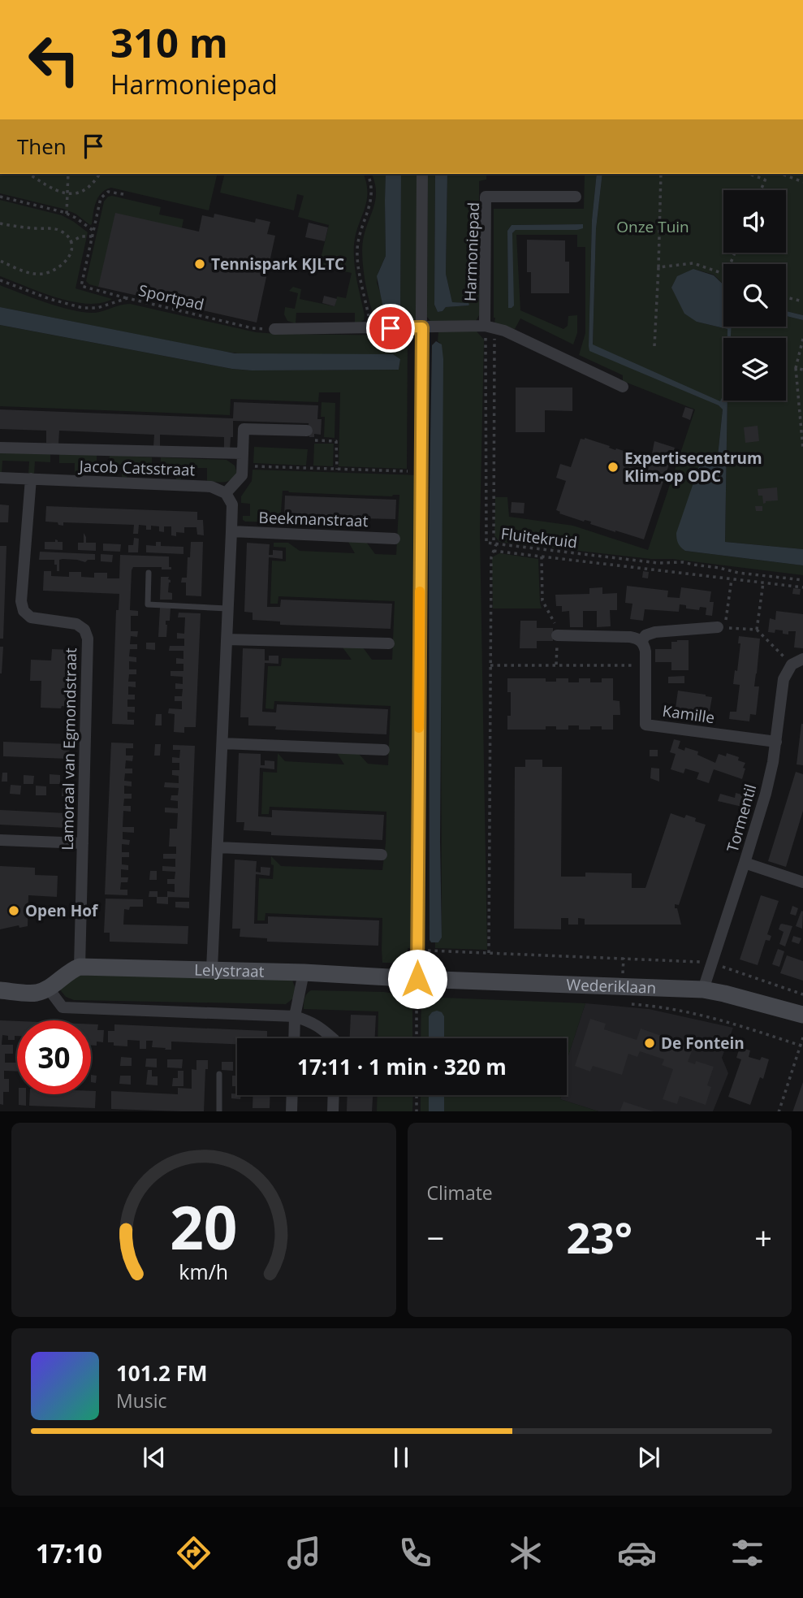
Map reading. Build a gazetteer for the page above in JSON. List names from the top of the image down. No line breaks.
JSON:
{"streets":{"street":["Harmoniepad","Jacob Catsstraat","Beekmanstraat","Kamille","Lamoraal van Egmondstraat","Tormentil","Lelystraat","Wederiklaan"],"path":["Sportpad","Fluitekruid"]},"crossings":[["Harmoniepad","Fluitekruid"],["Jacob Catsstraat","Lamoraal van Egmondstraat"],["Kamille","Tormentil"],["Lamoraal van Egmondstraat","Lelystraat"],["Tormentil","Wederiklaan"],["Lelystraat","Wederiklaan"]],"parks":["Onze Tuin"],"places":["Tennispark KJLTC","Expertisecentrum Klim-op ODC","Open Hof","De Fontein"],"page":{"turn":["310 m","Harmoniepad"],"then":"Then","limit":"30","trip":"17:11 · 1 min · 320 m","tile":"Climate","heat":["−","23°","+"],"song":["101.2 FM","Music"],"tabs":"17:10","gauge":["20","km/h"]}}
